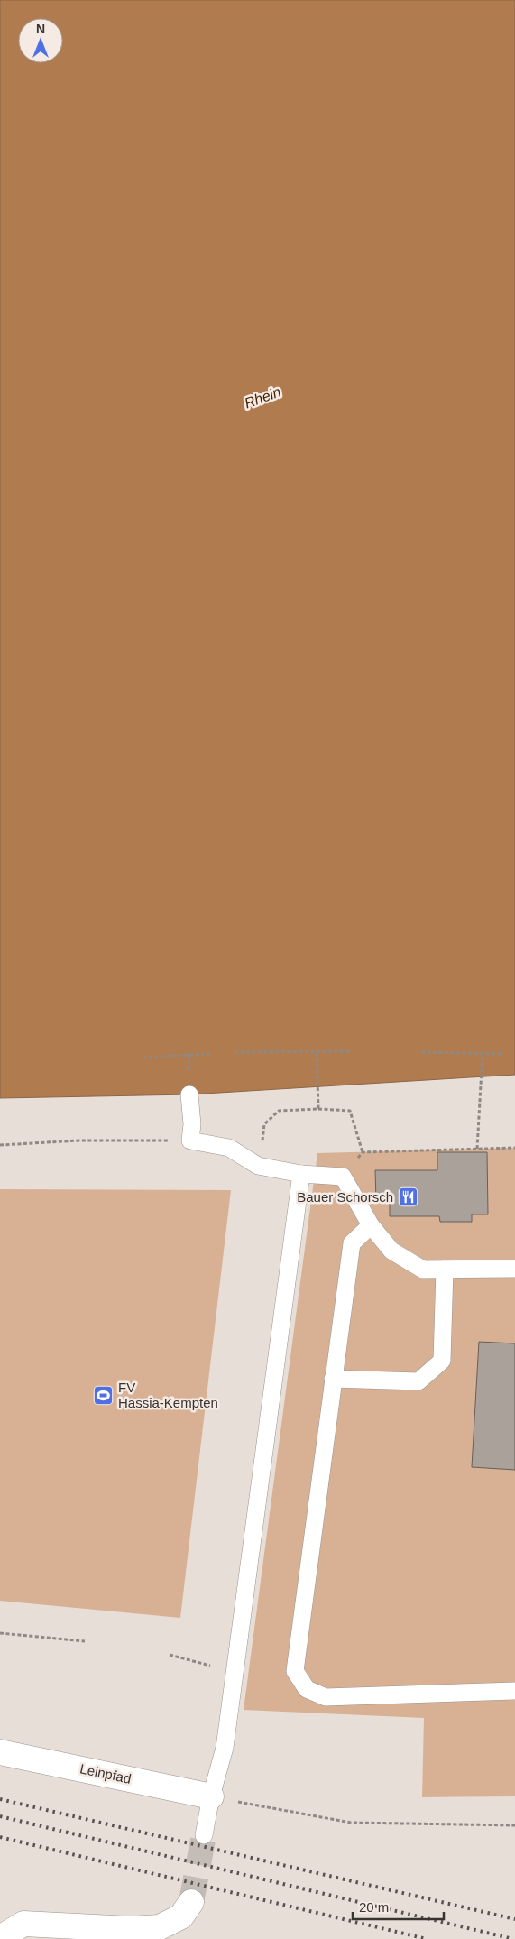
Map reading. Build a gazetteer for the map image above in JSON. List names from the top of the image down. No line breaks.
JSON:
{"streets":{"street":["Leinpfad"]},"water":["Rhein"],"places":{"restaurant":["Bauer Schorsch"],"sports":["FV Hassia-Kempten"]},"scale_bar":"20 m","north":"top"}
